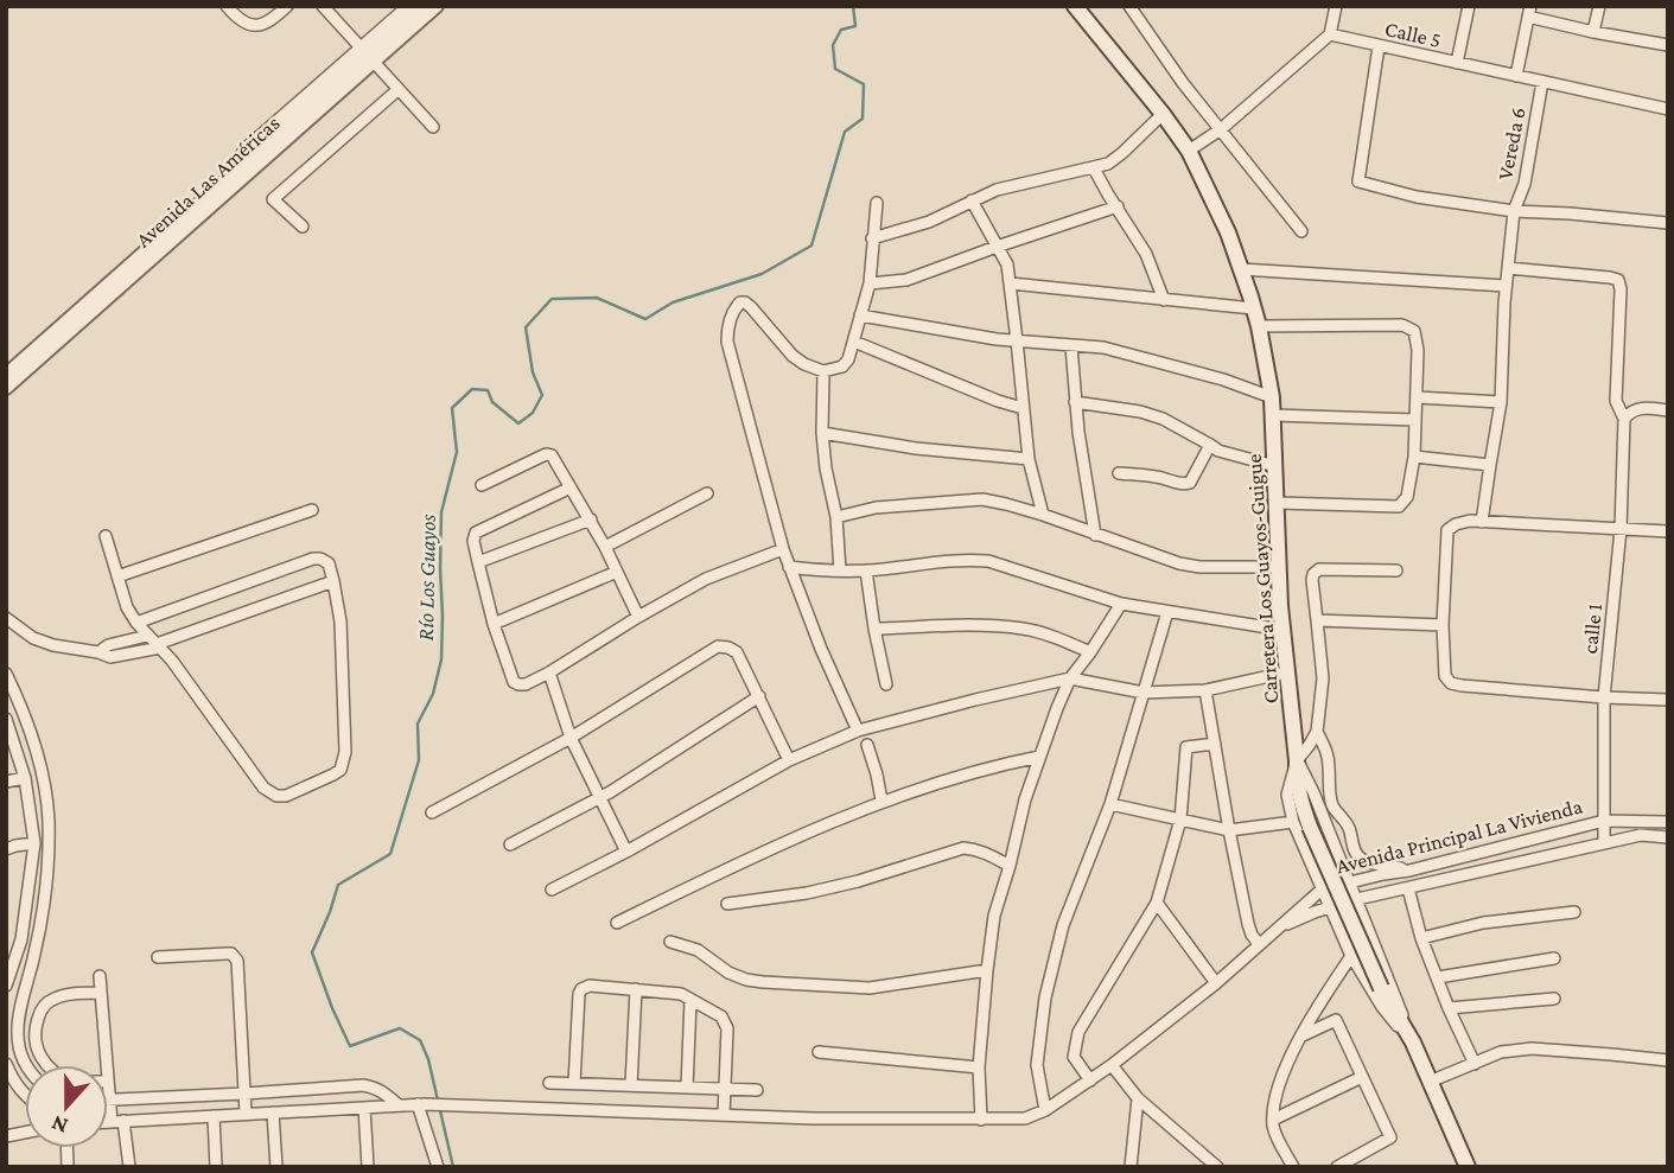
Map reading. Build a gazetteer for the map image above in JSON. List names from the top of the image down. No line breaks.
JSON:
{"streets":{"main road":["Carretera Los Guayos-Guigue"],"street":["Calle 5","Vereda 6","Avenida Las Américas","calle 1","Avenida Principal La Vivienda"]},"crossings":[["Calle 5","Vereda 6"],["Vereda 6","calle 1"],["calle 1","Avenida Principal La Vivienda"]],"water":["Río Los Guayos"],"north":"bottom"}
